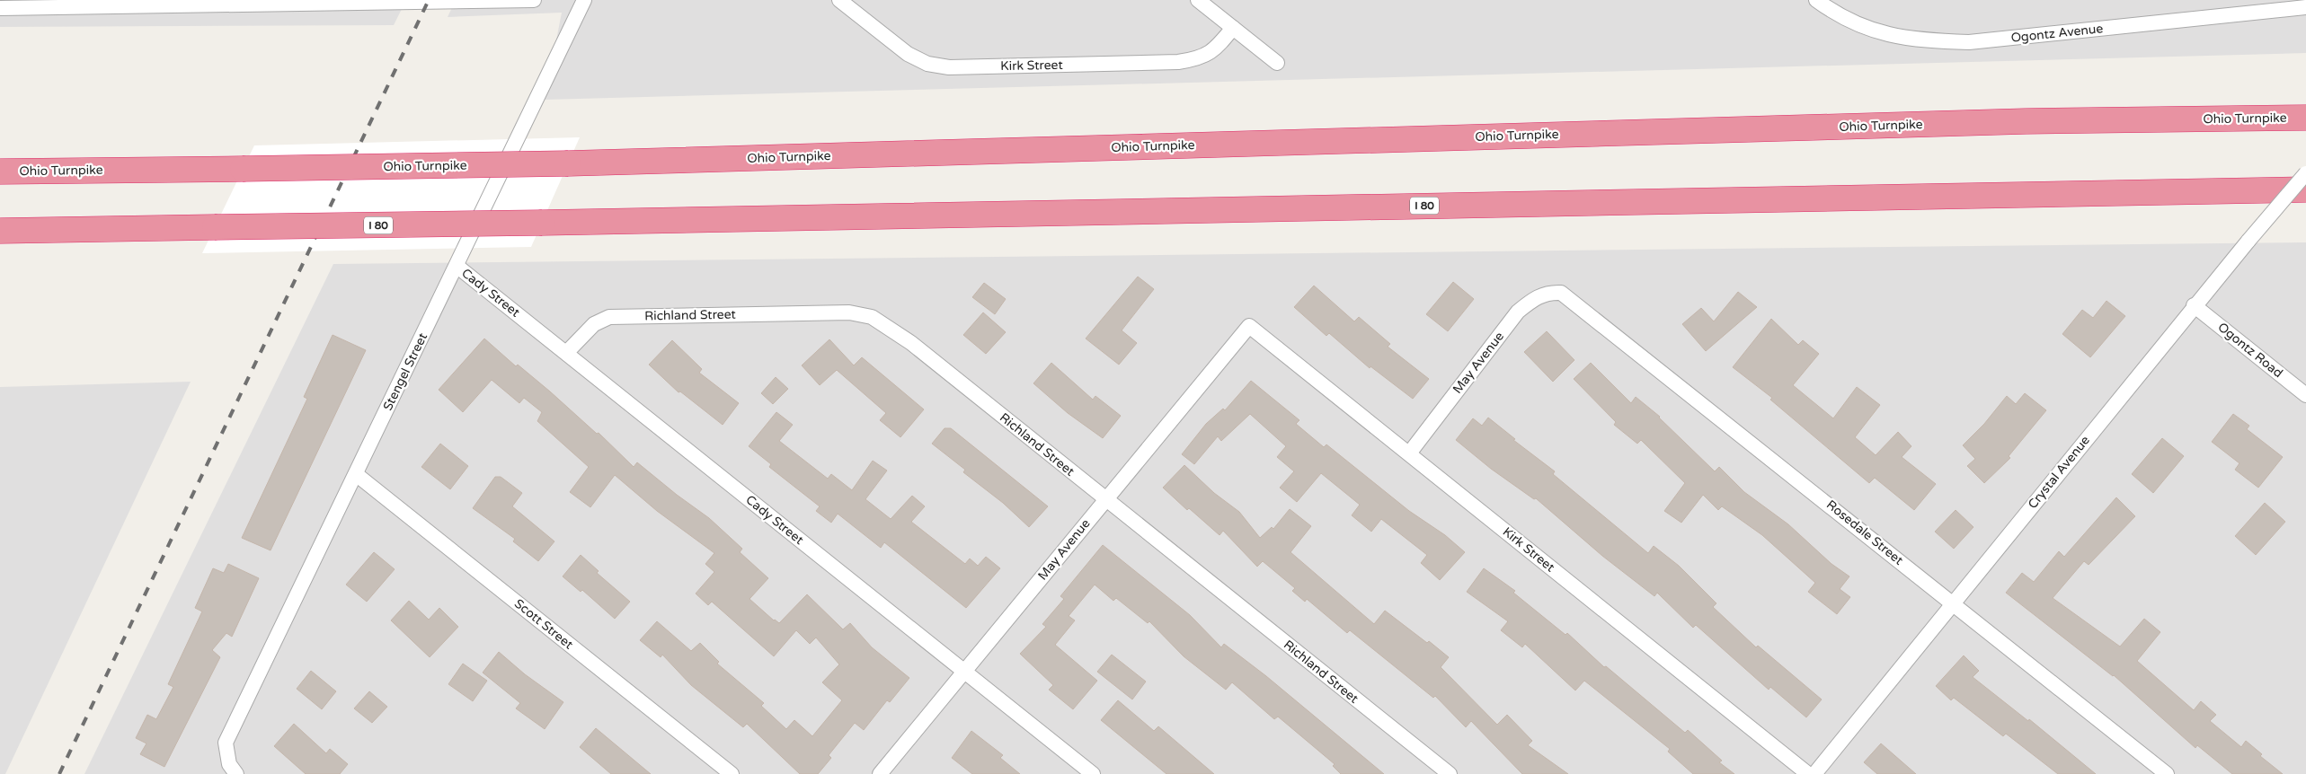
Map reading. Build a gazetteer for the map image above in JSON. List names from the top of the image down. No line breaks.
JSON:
{"streets":{"highway":["Ohio Turnpike","I 80"],"street":["Ogontz Avenue","Kirk Street","Cady Street","Richland Street","Ogontz Road","May Avenue","Stengel Street","Crystal Avenue","Rosedale Street","Scott Street"]},"crossings":[["Kirk Street","May Avenue"],["Cady Street","Richland Street"],["Cady Street","May Avenue"],["Cady Street","Stengel Street"],["Richland Street","May Avenue"],["Ogontz Road","Crystal Avenue"],["May Avenue","Rosedale Street"],["Stengel Street","Scott Street"],["Crystal Avenue","Rosedale Street"]]}
